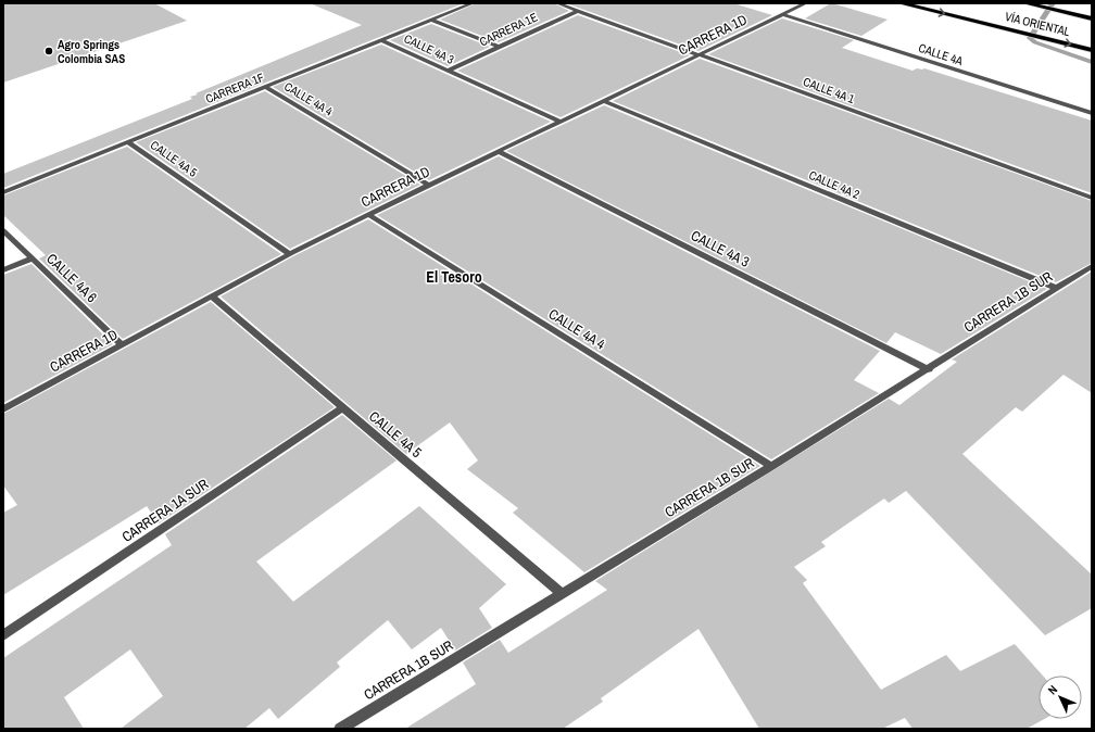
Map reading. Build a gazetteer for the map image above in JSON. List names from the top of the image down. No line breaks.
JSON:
{"streets":{"highway":["VÍA ORIENTAL"],"street":["CARRERA 1E","CARRERA 1D","CALLE 4A 3","CALLE 4A","CARRERA 1F","CALLE 4A 1","CALLE 4A 4","CALLE 4A 5","CALLE 4A 2","CALLE 4A 6","CARRERA 1B SUR","CARRERA 1A SUR"]},"crossings":[["CARRERA 1E","CALLE 4A 3"],["CARRERA 1E","CALLE 4A 1"],["CARRERA 1D","CALLE 4A 3"],["CARRERA 1D","CALLE 4A"],["CARRERA 1D","CALLE 4A 1"],["CARRERA 1D","CALLE 4A 4"],["CARRERA 1D","CALLE 4A 5"],["CARRERA 1D","CALLE 4A 2"],["CARRERA 1D","CALLE 4A 6"],["CALLE 4A 3","CARRERA 1F"],["CALLE 4A 3","CARRERA 1B SUR"],["CARRERA 1F","CALLE 4A 4"],["CARRERA 1F","CALLE 4A 5"],["CALLE 4A 4","CARRERA 1B SUR"],["CALLE 4A 5","CARRERA 1B SUR"],["CALLE 4A 5","CARRERA 1A SUR"],["CALLE 4A 2","CARRERA 1B SUR"]],"districts":["El Tesoro"],"places":["Agro Springs Colombia SAS"],"north":"top left"}
